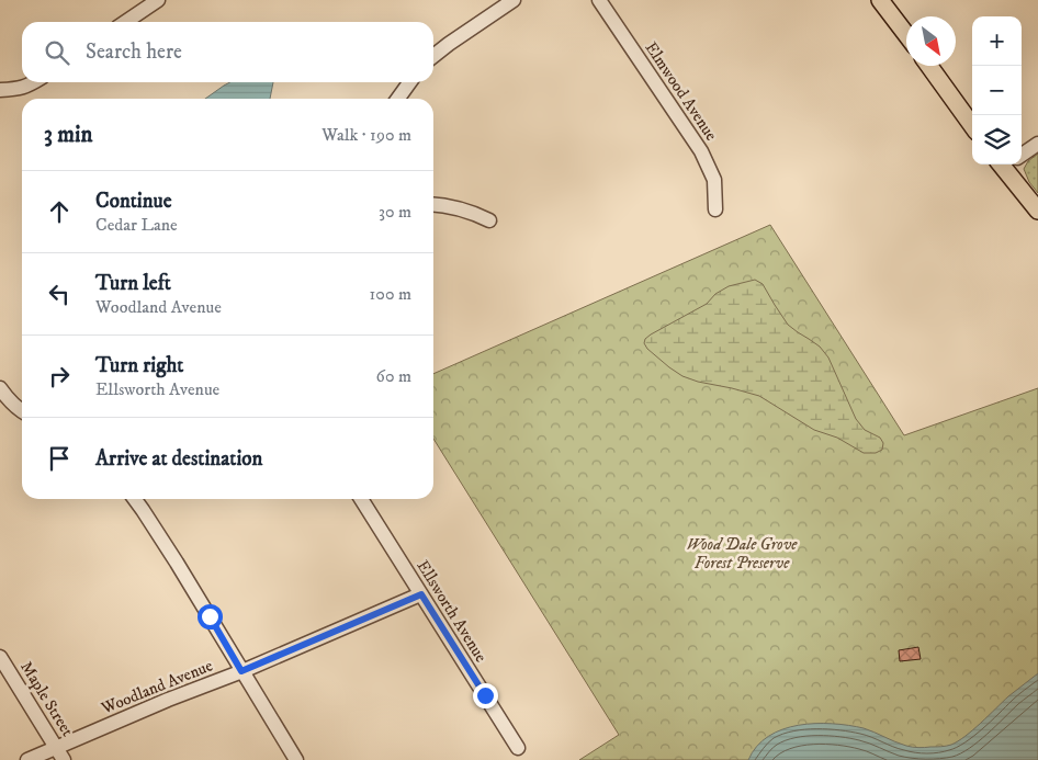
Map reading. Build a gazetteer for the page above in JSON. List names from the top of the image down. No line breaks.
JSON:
{"streets":{"street":["Elmwood Avenue","Ellsworth Avenue","Woodland Avenue","Maple Street"]},"crossings":[["Ellsworth Avenue","Woodland Avenue"],["Woodland Avenue","Maple Street"]],"parks":["Wood Dale Grove Forest Preserve"],"north":"bottom right","page":{"map_buttons":["+","−"],"search":"Search here","heading":["3 min","Walk · 190 m"],"list":[["Continue","Cedar Lane","30 m"],["Turn left","Woodland Avenue","100 m"],["Turn right","Ellsworth Avenue","60 m"],"Arrive at destination"]}}
